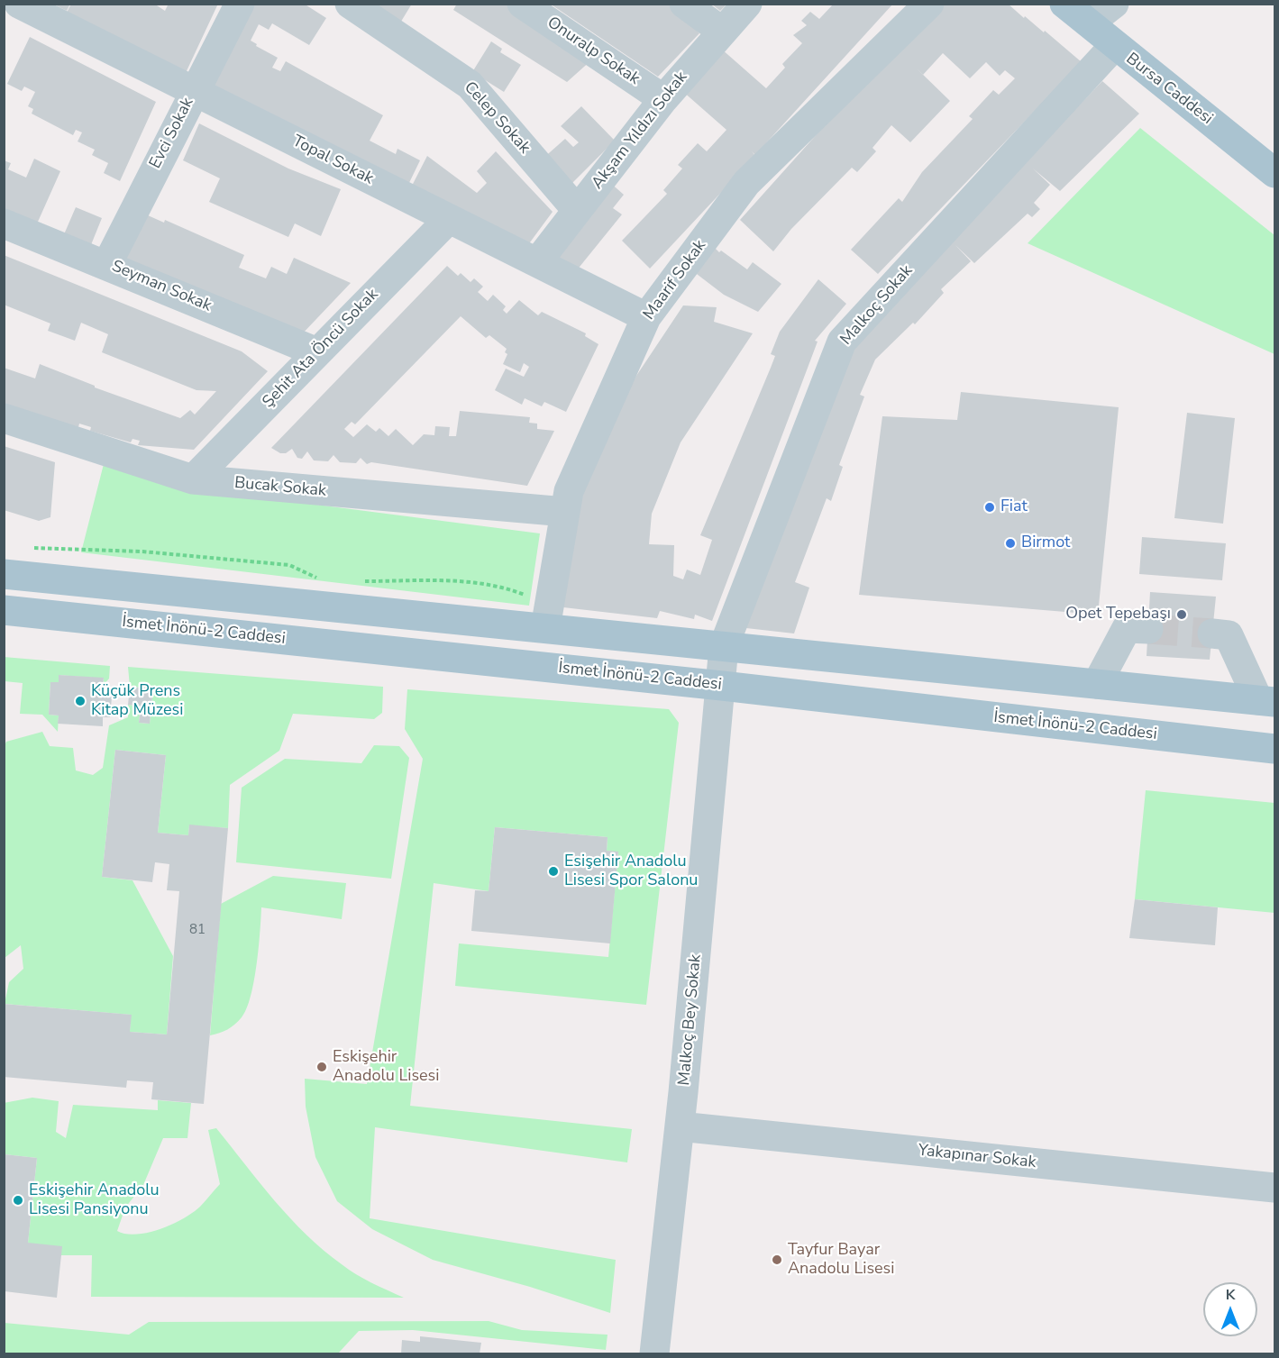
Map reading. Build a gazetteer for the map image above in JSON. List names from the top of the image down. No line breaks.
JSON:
{"streets":{"main road":["Bursa Caddesi","İsmet İnönü-2 Caddesi"],"street":["Onuralp Sokak","Celep Sokak","Akşam Yıldızı Sokak","Evci Sokak","Topal Sokak","Maarif Sokak","Seyman Sokak","Malkoç Sokak","Şehit Ata Öncü Sokak","Bucak Sokak","Malkoç Bey Sokak","Yakapınar Sokak"]},"crossings":[["Onuralp Sokak","Akşam Yıldızı Sokak"],["Bursa Caddesi","Malkoç Sokak"],["Celep Sokak","Akşam Yıldızı Sokak"],["Akşam Yıldızı Sokak","Topal Sokak"],["Evci Sokak","Topal Sokak"],["Evci Sokak","Seyman Sokak"],["Topal Sokak","Maarif Sokak"],["Topal Sokak","Şehit Ata Öncü Sokak"],["Maarif Sokak","Bucak Sokak"],["Seyman Sokak","Şehit Ata Öncü Sokak"],["Malkoç Sokak","İsmet İnönü-2 Caddesi"],["Malkoç Sokak","Malkoç Bey Sokak"],["Şehit Ata Öncü Sokak","Bucak Sokak"],["İsmet İnönü-2 Caddesi","Malkoç Bey Sokak"],["Malkoç Bey Sokak","Yakapınar Sokak"]],"places":["Fiat","Birmot","Opet Tepebaşı","Küçük Prens Kitap Müzesi","Esişehir Anadolu Lisesi Spor Salonu","Eskişehir Anadolu Lisesi","Eskişehir Anadolu Lisesi Pansiyonu","Tayfur Bayar Anadolu Lisesi"],"house_numbers":["81"],"north":"top"}
